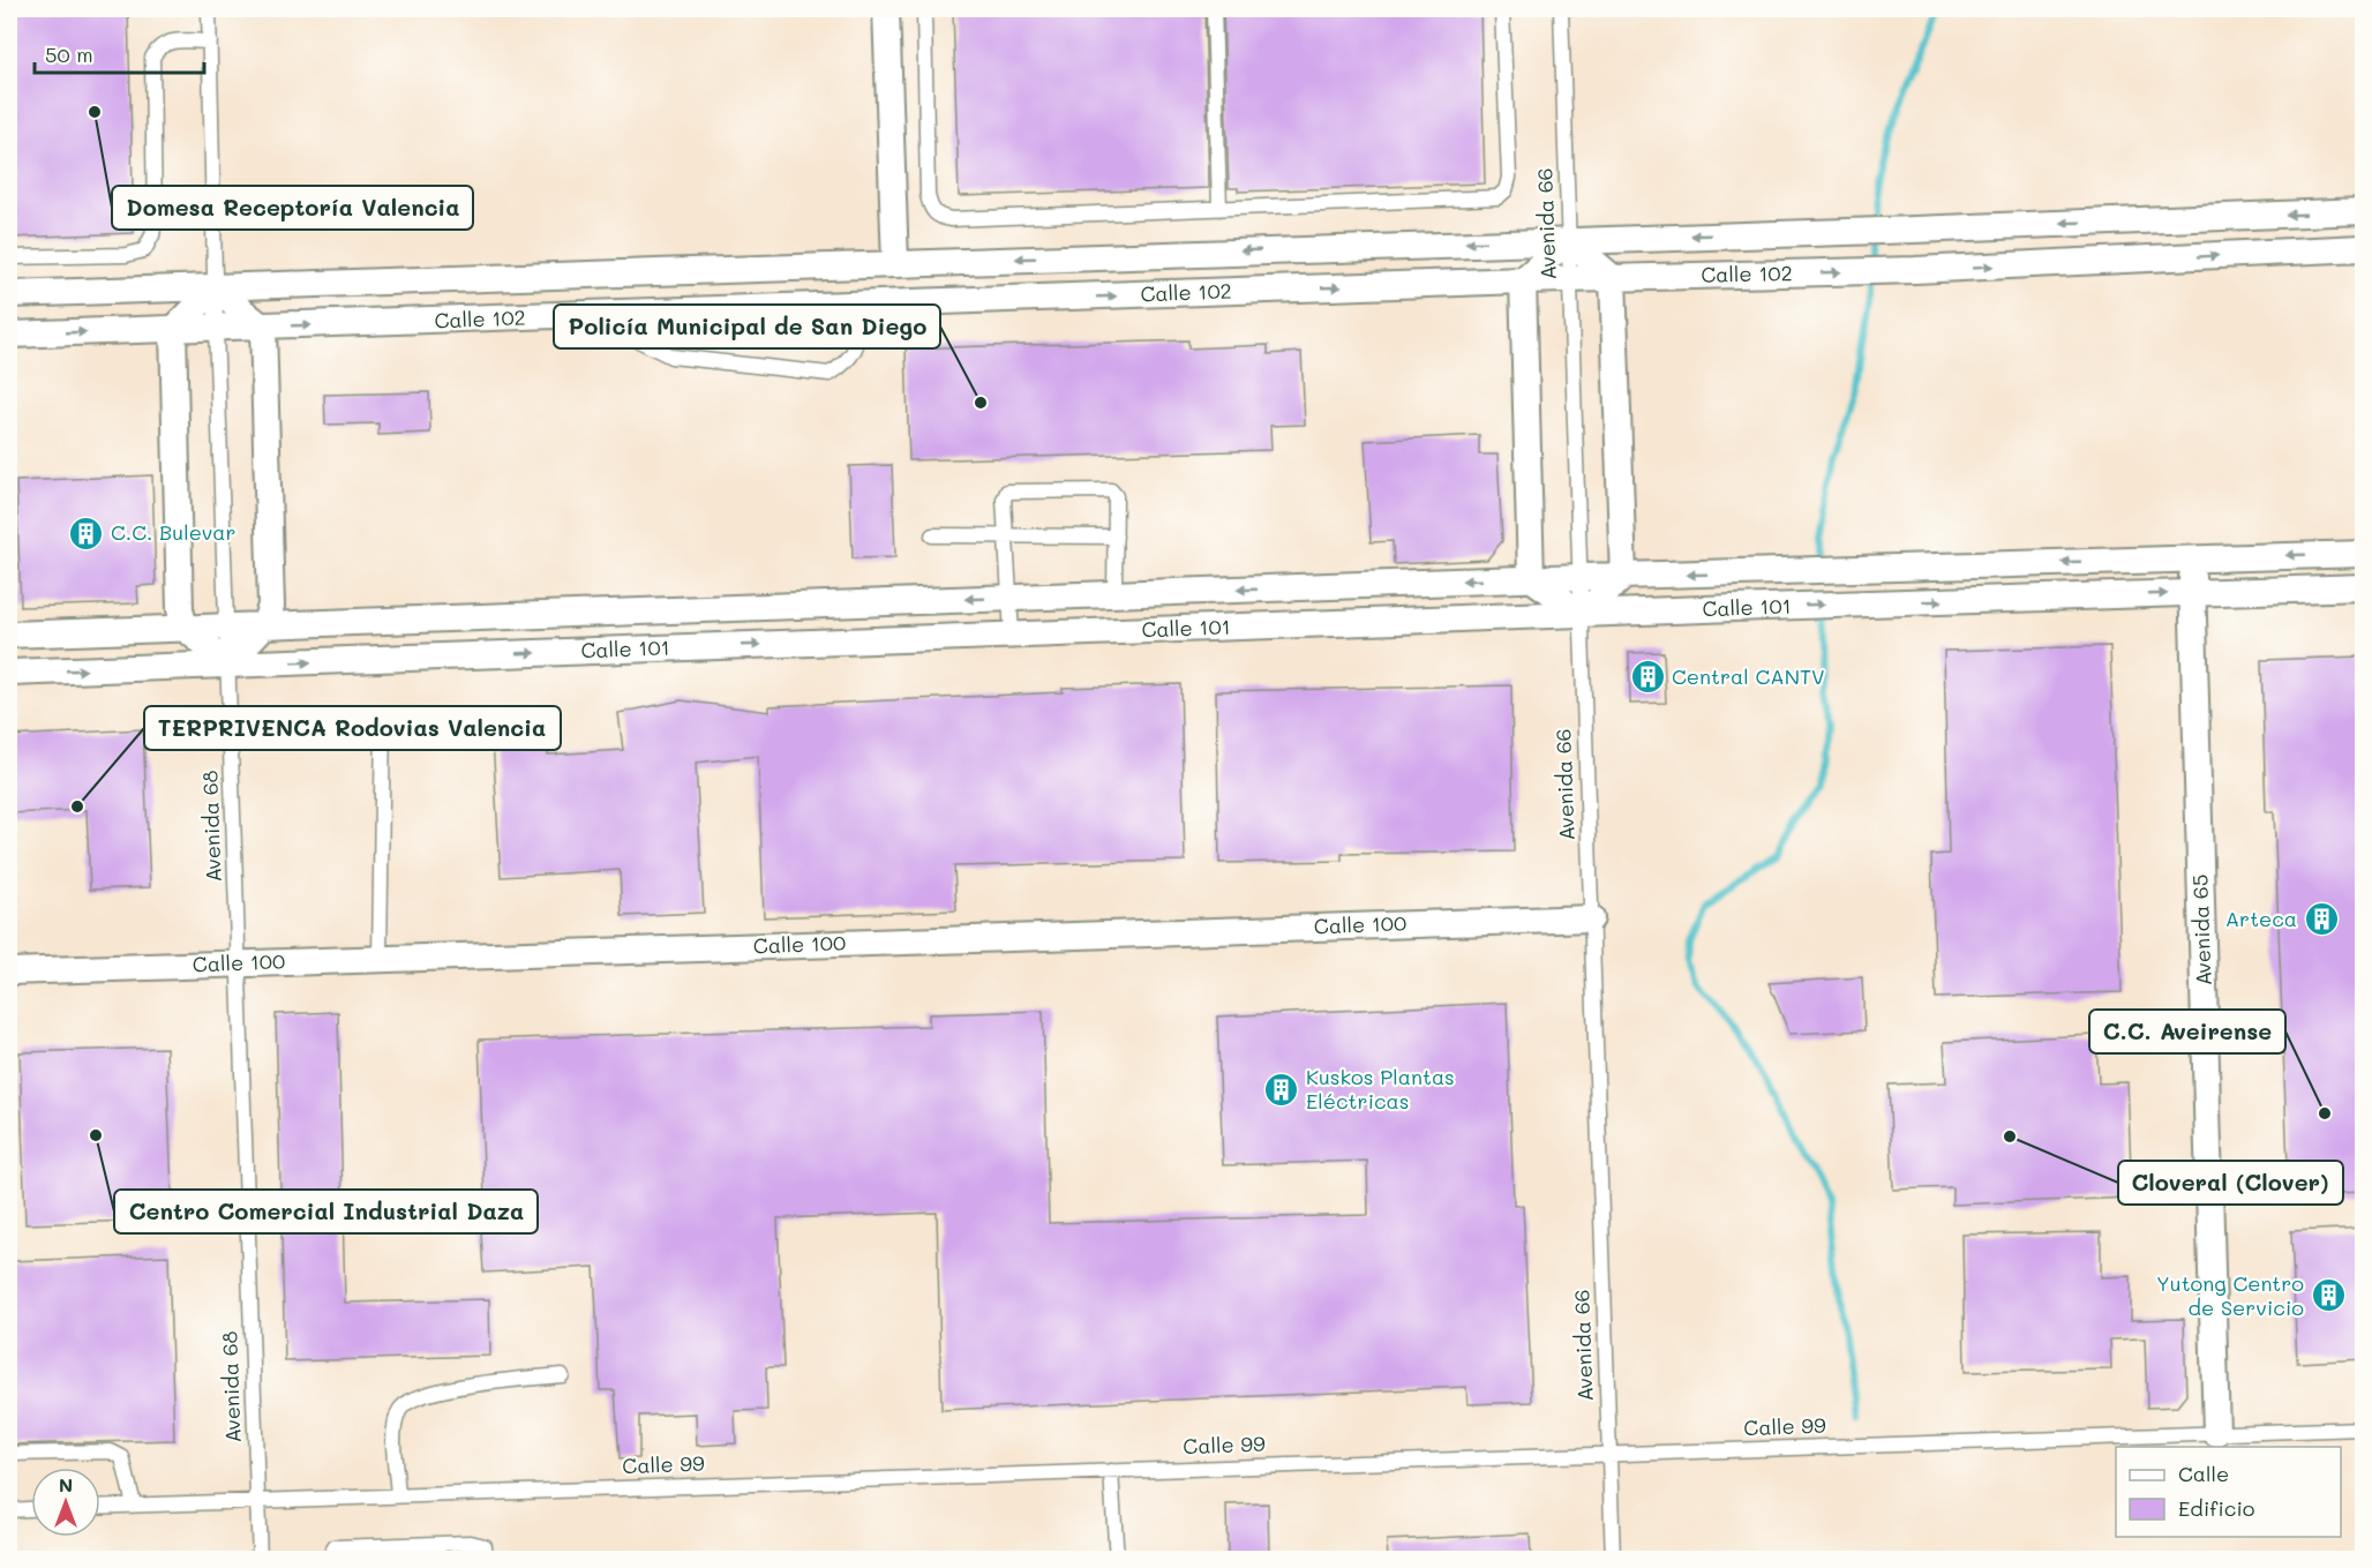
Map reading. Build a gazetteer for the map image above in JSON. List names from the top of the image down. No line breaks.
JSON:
{"streets":{"street":["Calle 102","Calle 101","Calle 100","Avenida 65"],"lane":["Avenida 66","Avenida 68","Calle 99"]},"crossings":[["Avenida 66","Calle 102"],["Avenida 66","Calle 101"],["Avenida 66","Calle 100"],["Avenida 66","Calle 99"],["Calle 102","Avenida 68"],["Calle 101","Avenida 68"],["Calle 101","Avenida 65"],["Avenida 68","Calle 100"],["Avenida 68","Calle 99"],["Avenida 65","Calle 99"]],"places":{"other":["Domesa Receptoría Valencia","Policía Municipal de San Diego","TERPRIVENCA Rodovias Valencia","C.C. Aveirense","Centro Comercial Industrial Daza","Cloveral (Clover)"],"building":["C.C. Bulevar","Central CANTV","Arteca","Kuskos Plantas Eléctricas","Yutong Centro de Servicio"]},"legend":["Calle","Edificio"],"scale_bar":"50 m","north":"top"}
